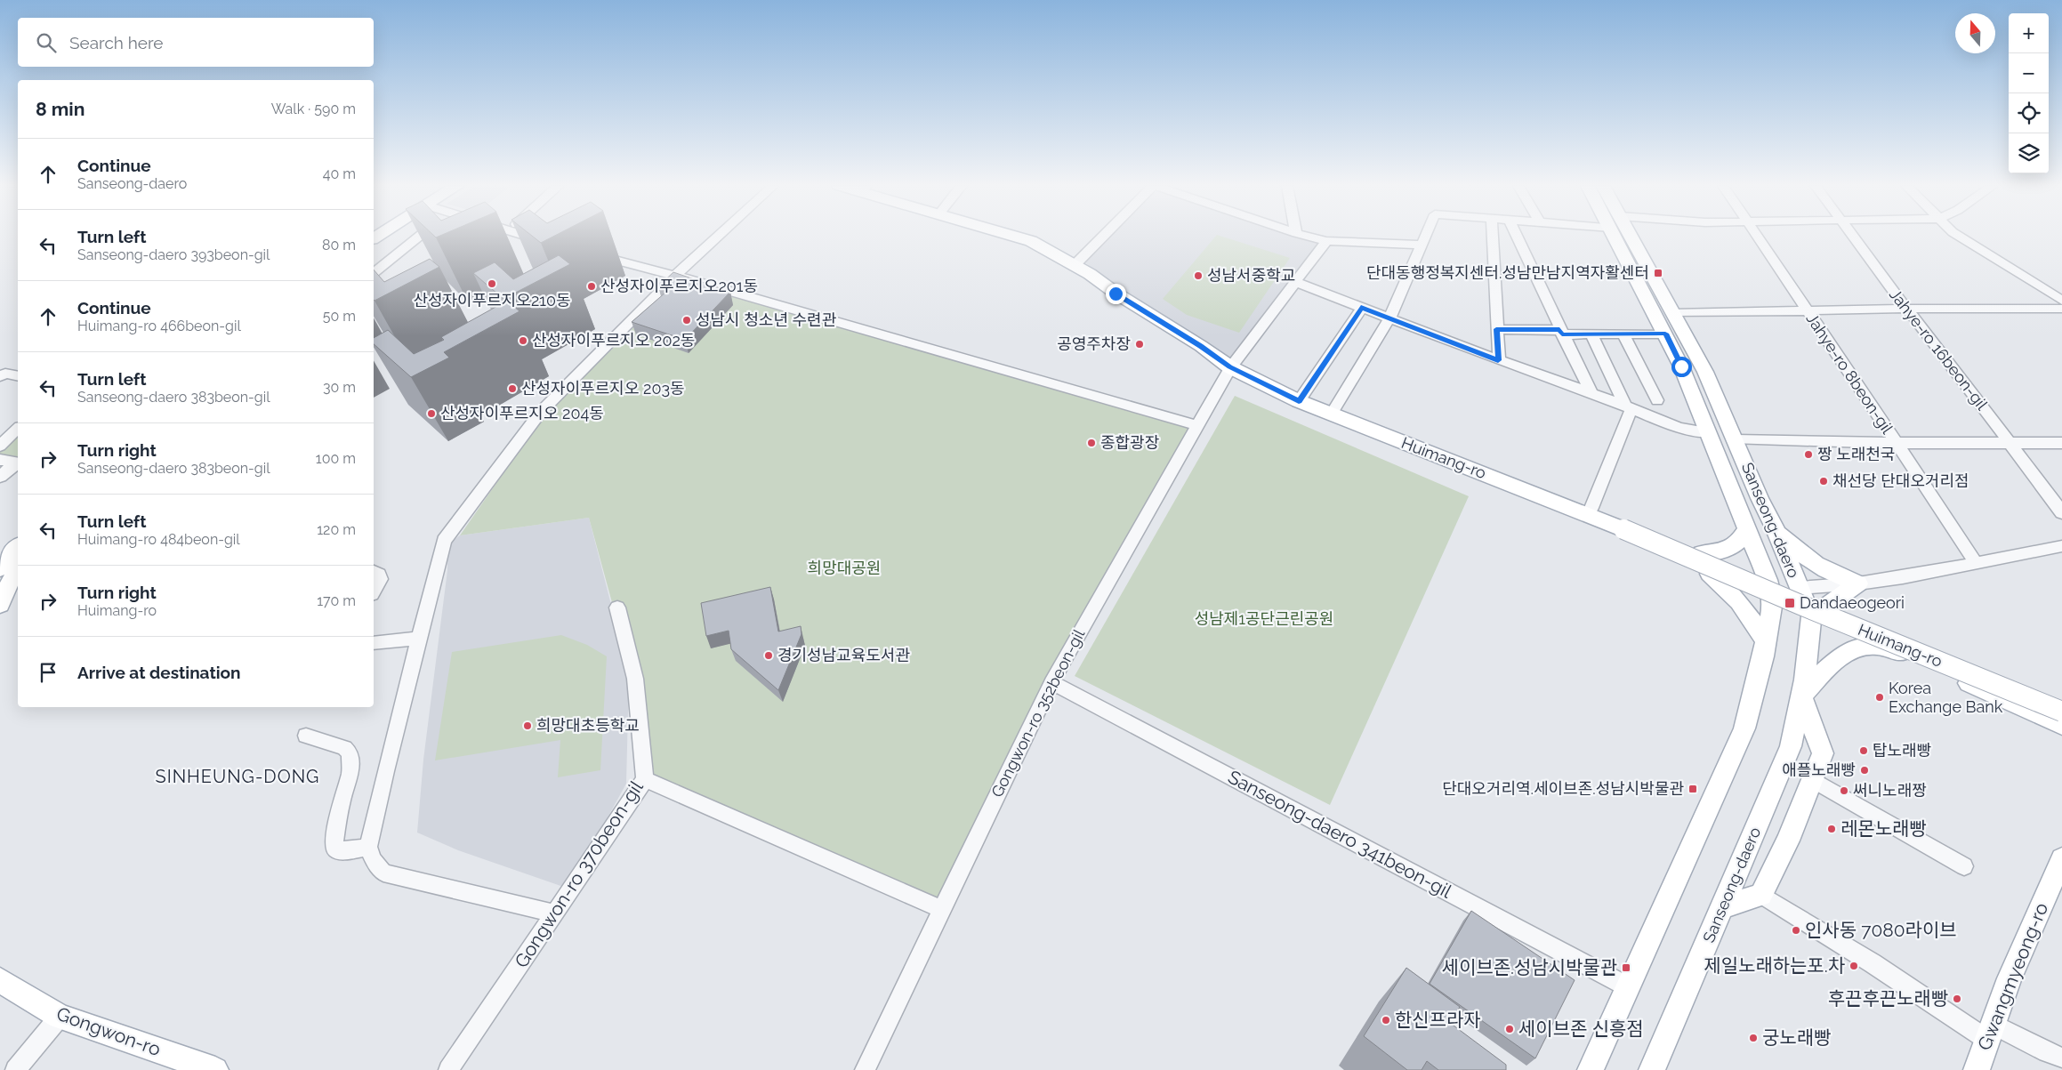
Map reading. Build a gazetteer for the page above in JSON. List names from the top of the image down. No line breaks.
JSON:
{"streets":{"main road":["Huimang-ro","Sanseong-daero","Gwangmyeong-ro","Gongwon-ro"],"street":["Jahye-ro 16beon-gil","Jahye-ro 8beon-gil","Gongwon-ro 352beon-gil","Sanseong-daero 341beon-gil","Gongwon-ro 370beon-gil"]},"crossings":[["Huimang-ro","Gongwon-ro 352beon-gil"],["Gongwon-ro 352beon-gil","Sanseong-daero 341beon-gil"]],"districts":["SINHEUNG-DONG"],"parks":["희망대공원","성남제1공단근린공원"],"places":{"transit":["단대동행정복지센터.성남만남지역자활센터","Dandaeogeori","단대오거리역.세이브존.성남시박물관","세이브존.성남시박물관"],"other":["성남서중학교","산성자이푸르지오210동","산성자이푸르지오201동","성남시 청소년 수련관","산성자이푸르지오 202동","공영주차장","산성자이푸르지오 203동","산성자이푸르지오 204동","종합광장","짱 노래천국","채선당 단대오거리점","경기성남교육도서관","Korea Exchange Bank","희망대초등학교","탑노래빵","애플노래빵","써니노래짱","레몬노래빵","인사동 7080라이브","제일노래하는포.차","후끈후끈노래빵","한신프라자","세이브존 신흥점","궁노래빵"]},"north":"top","page":{"map_buttons":["+","−"],"search":"Search here","heading":["8 min","Walk · 590 m"],"list":[["Continue","Sanseong-daero","40 m"],["Turn left","Sanseong-daero 393beon-gil","80 m"],["Continue","Huimang-ro 466beon-gil","50 m"],["Turn left","Sanseong-daero 383beon-gil","30 m"],["Turn right","Sanseong-daero 383beon-gil","100 m"],["Turn left","Huimang-ro 484beon-gil","120 m"],["Turn right","Huimang-ro","170 m"],"Arrive at destination"]}}
